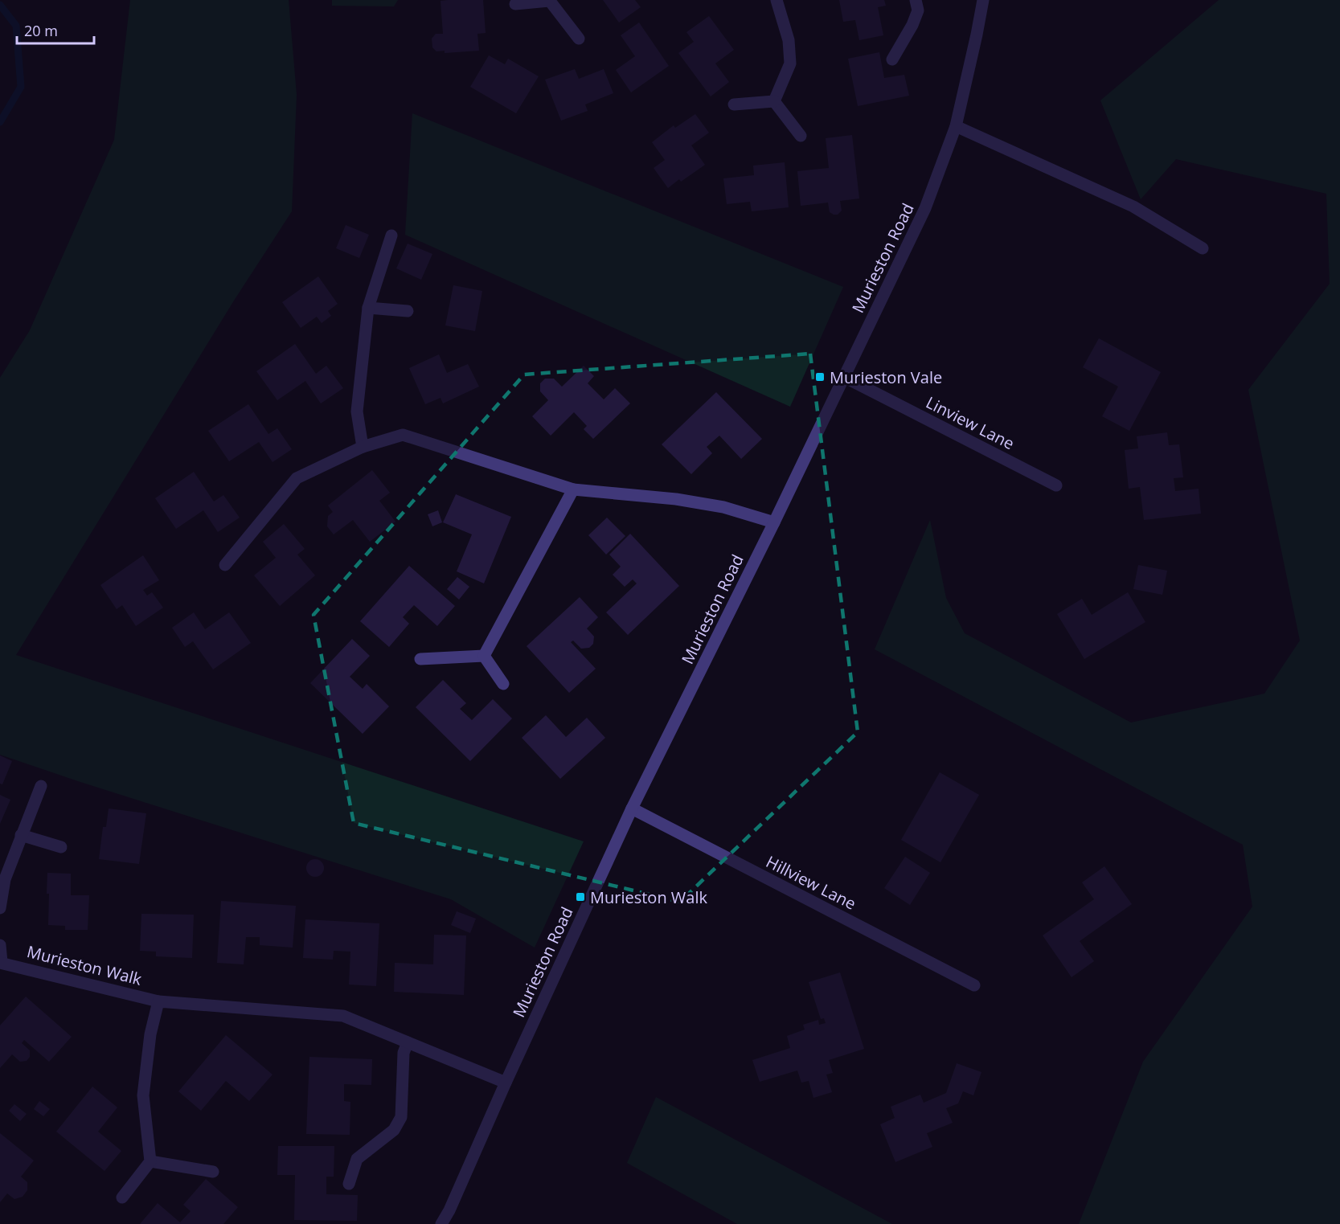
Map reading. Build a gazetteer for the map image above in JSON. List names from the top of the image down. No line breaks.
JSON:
{"streets":{"street":["Murieston Road","Linview Lane","Hillview Lane","Murieston Walk"]},"crossings":[["Murieston Road","Linview Lane"],["Murieston Road","Hillview Lane"],["Murieston Road","Murieston Walk"]],"places":{"transit":["Murieston Vale","Murieston Walk"]},"scale_bar":"20 m"}
